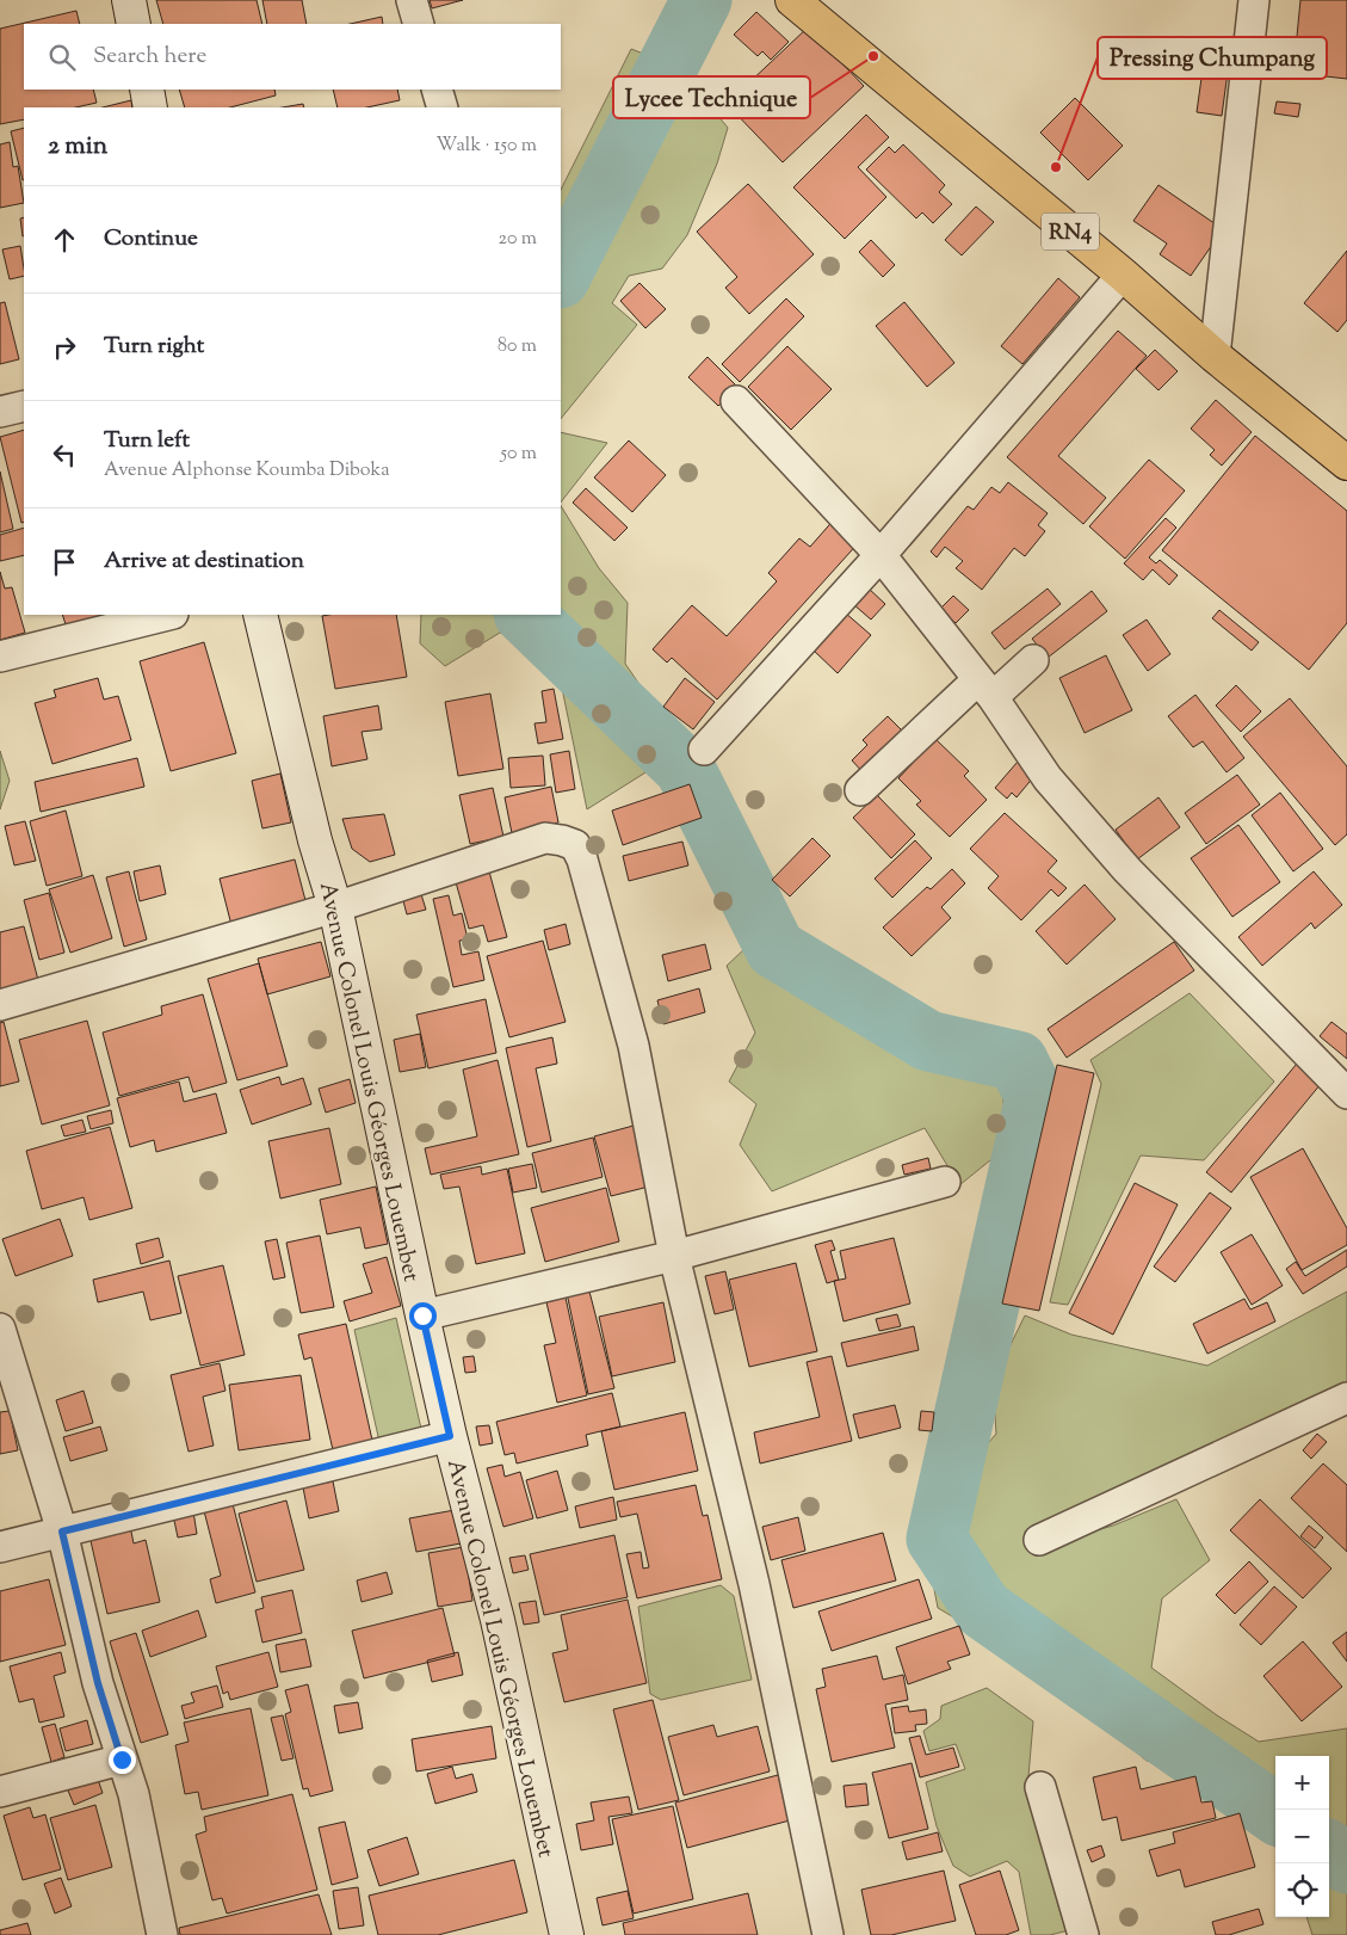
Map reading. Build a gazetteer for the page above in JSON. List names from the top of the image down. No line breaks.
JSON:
{"streets":{"highway":["RN4"],"street":["Avenue Colonel Louis Géorges Louembet"]},"places":["Lycee Technique","Pressing Chumpang"],"page":{"search":"Search here","heading":["2 min","Walk · 150 m"],"list":[["Continue","20 m"],["Turn right","80 m"],["Turn left","Avenue Alphonse Koumba Diboka","50 m"],"Arrive at destination"],"map_buttons":["+","−"]}}
